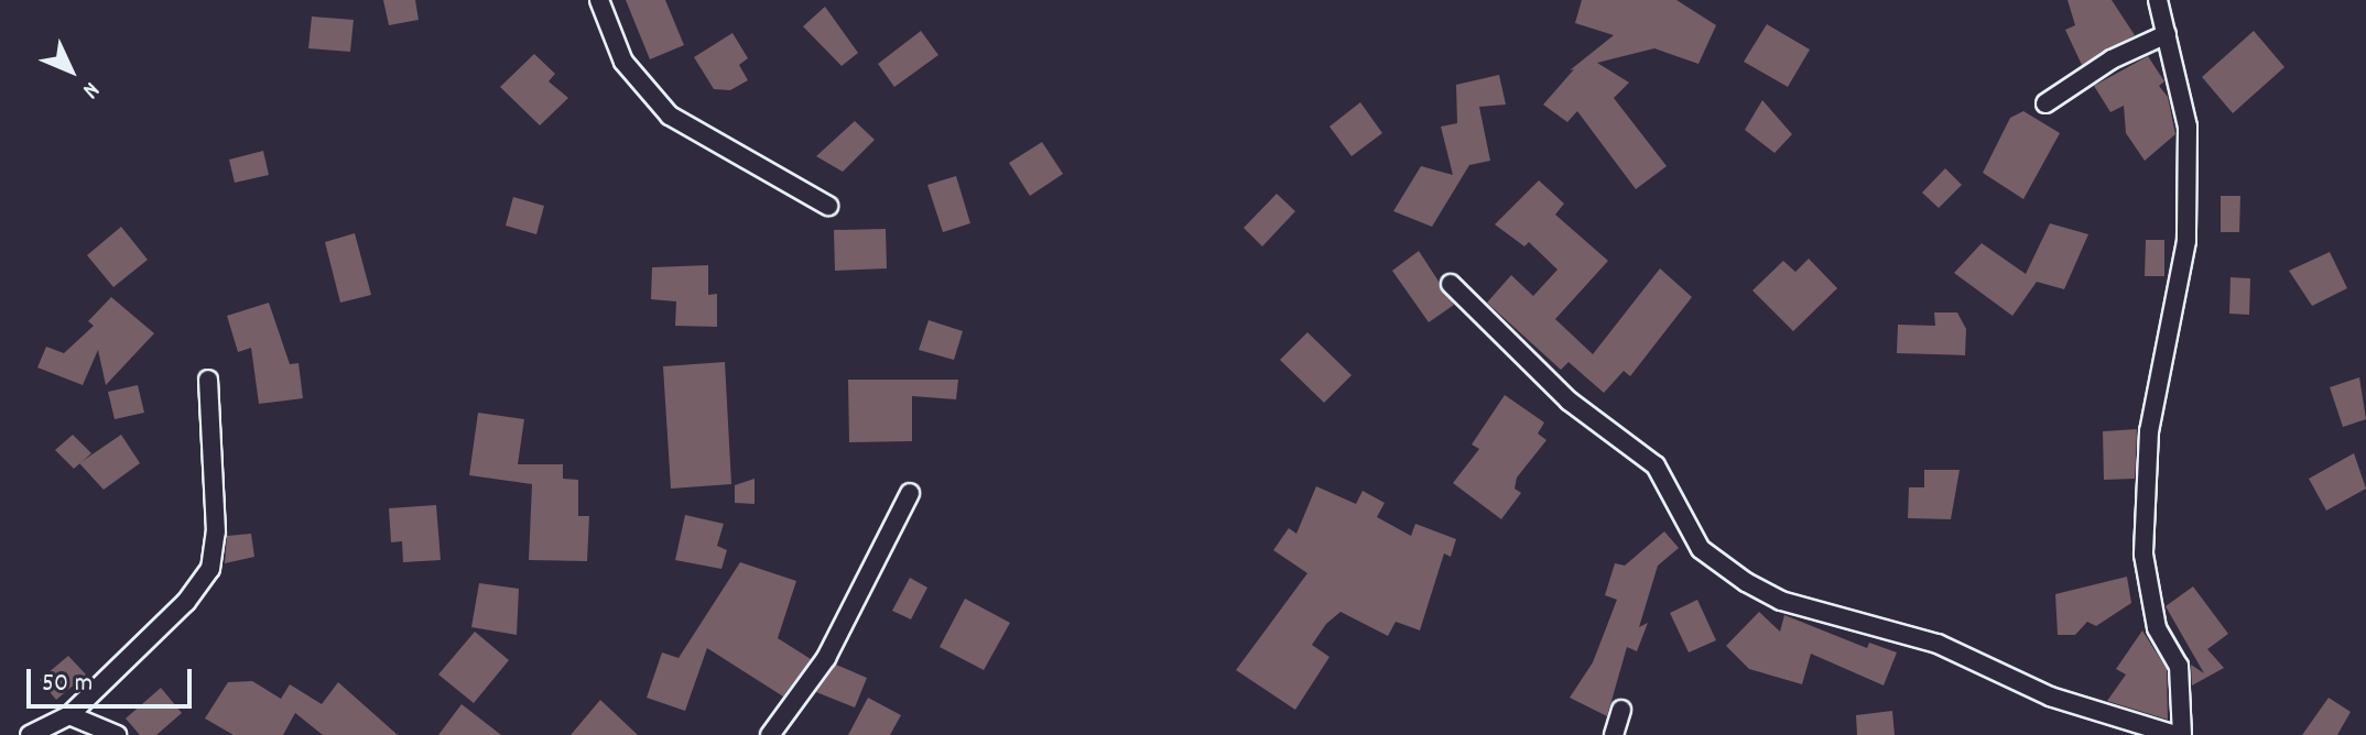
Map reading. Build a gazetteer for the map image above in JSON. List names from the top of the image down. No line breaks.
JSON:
{"scale_bar":"50 m","north":"bottom right"}
